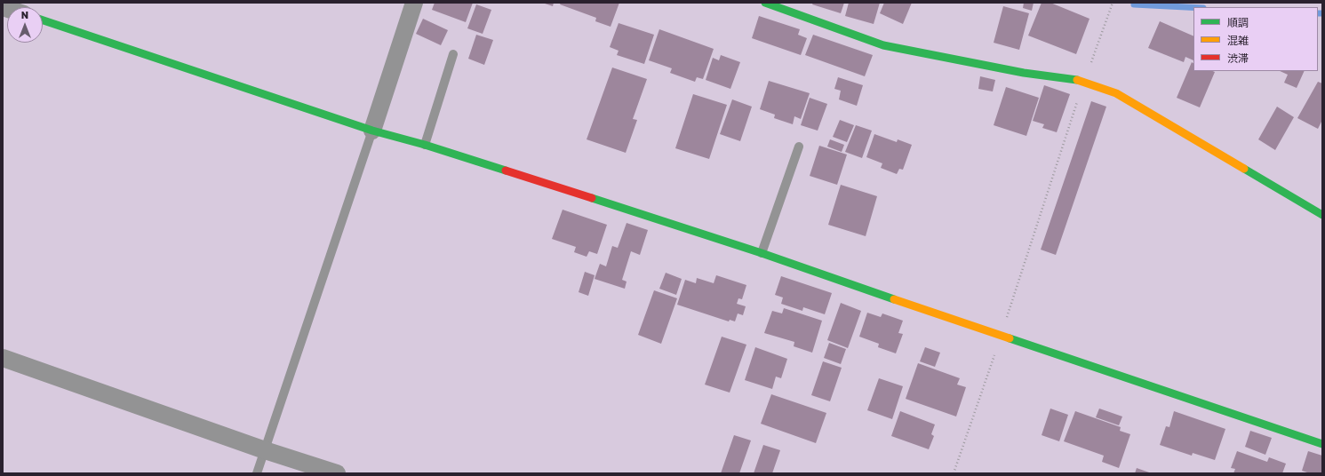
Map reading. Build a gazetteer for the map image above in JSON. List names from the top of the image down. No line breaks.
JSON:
{"legend":["順調","混雑","渋滞"],"north":"top"}
